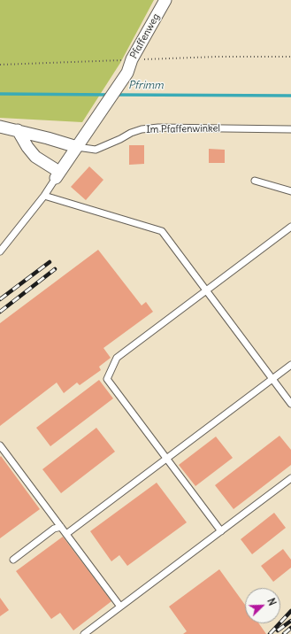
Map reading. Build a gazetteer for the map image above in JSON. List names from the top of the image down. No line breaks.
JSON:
{"streets":{"street":["Pfaffenweg","Im Pfaffenwinkel"]},"crossings":[["Pfaffenweg","Im Pfaffenwinkel"]],"water":["Pfrimm"],"north":"top right"}
